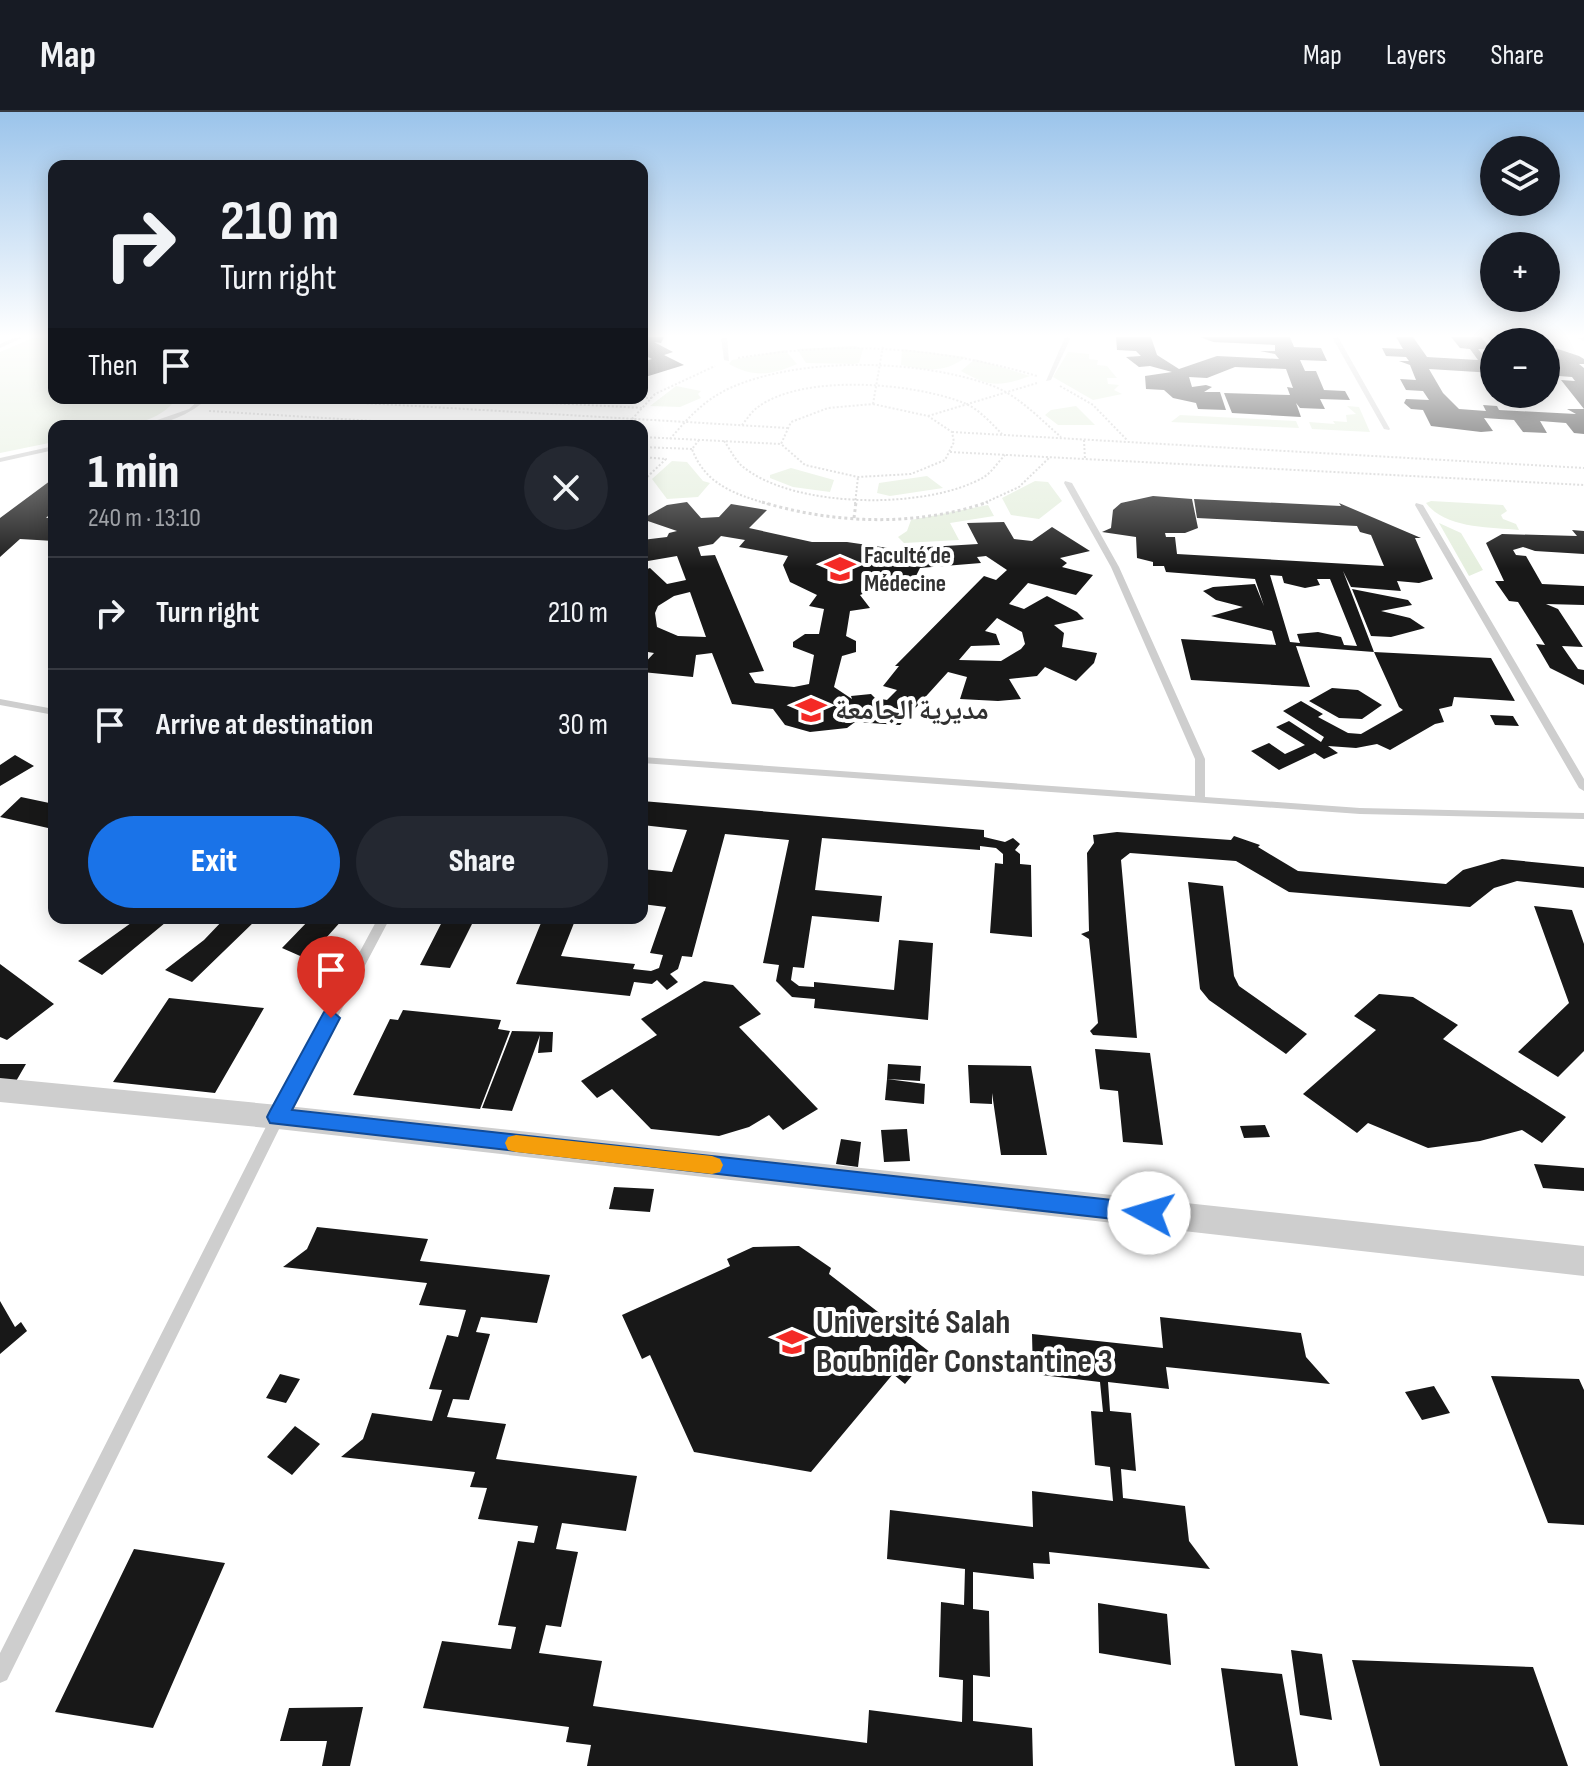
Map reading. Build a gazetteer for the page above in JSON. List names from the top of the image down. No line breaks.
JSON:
{"places":{"school or university":["Faculté de Médecine","مديرية الجامعة","Université Salah Boubnider Constantine 3"]},"page":{"header":"Map","nav":["Map","Layers","Share"],"map_buttons":["+","−"],"turn":["210 m","Turn right"],"then":"Then","heading":["1 min","240 m · 13:10"],"list":[{"name":"Turn right","value":"210 m"},{"name":"Arrive at destination","value":"30 m"}],"buttons":["Exit","Share"]}}
